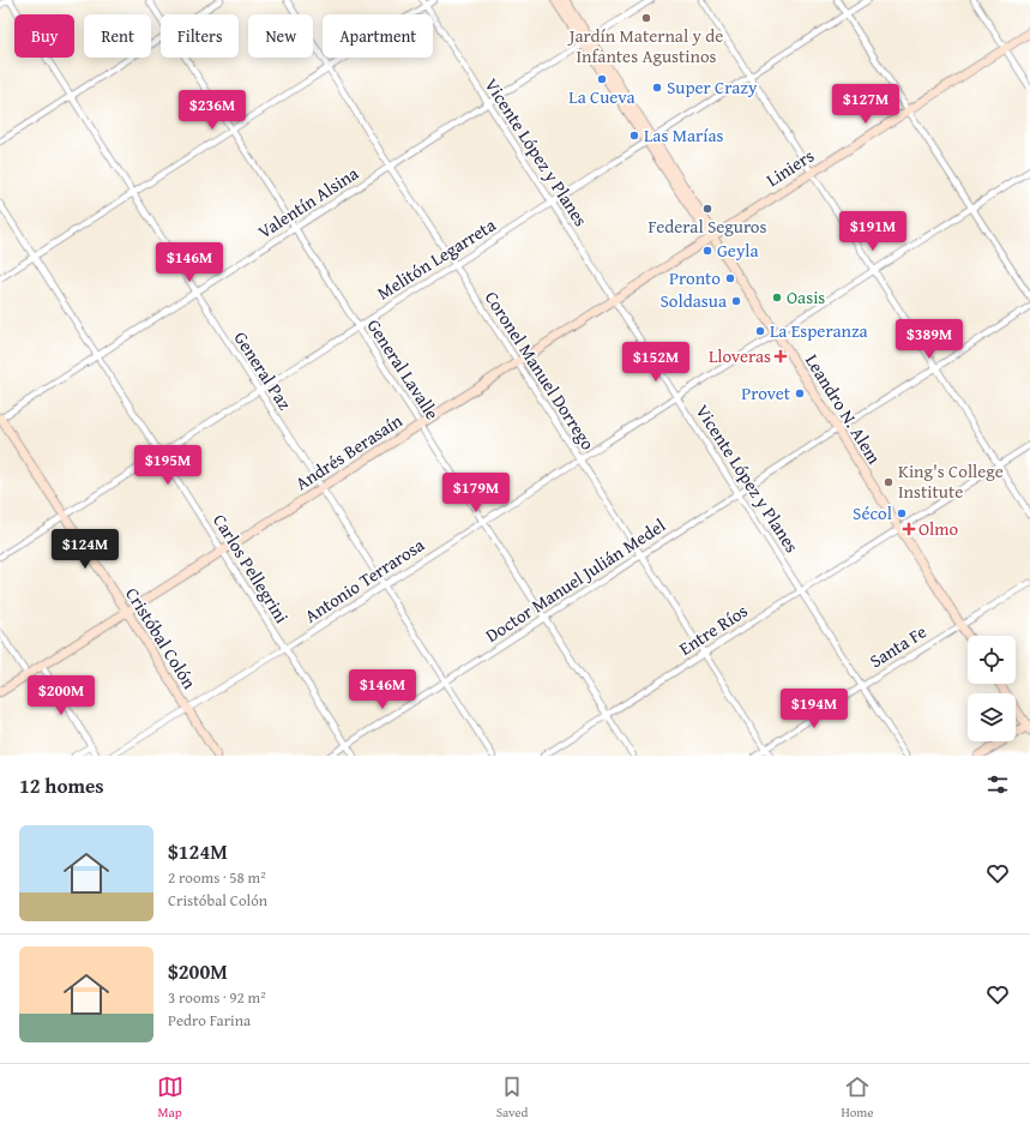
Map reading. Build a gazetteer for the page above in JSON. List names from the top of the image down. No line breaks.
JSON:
{"streets":{"street":["Vicente López y Planes","Liniers","Valentín Alsina","Melitón Legarreta","General Lavalle","General Paz","Coronel Manuel Dorrego","Leandro N. Alem","Andrés Berasaín","Carlos Pellegrini","Antonio Terrarosa","Doctor Manuel Julián Medel","Entre Ríos","Cristóbal Colón","Santa Fe"]},"crossings":[["Vicente López y Planes","Valentín Alsina"],["Vicente López y Planes","Melitón Legarreta"],["Vicente López y Planes","Andrés Berasaín"],["Vicente López y Planes","Antonio Terrarosa"],["Vicente López y Planes","Doctor Manuel Julián Medel"],["Vicente López y Planes","Entre Ríos"],["Vicente López y Planes","Santa Fe"],["Liniers","Leandro N. Alem"],["Liniers","Andrés Berasaín"],["Valentín Alsina","General Lavalle"],["Valentín Alsina","General Paz"],["Valentín Alsina","Coronel Manuel Dorrego"],["Valentín Alsina","Leandro N. Alem"],["Valentín Alsina","Carlos Pellegrini"],["Valentín Alsina","Cristóbal Colón"],["Melitón Legarreta","General Lavalle"],["Melitón Legarreta","General Paz"],["Melitón Legarreta","Coronel Manuel Dorrego"],["Melitón Legarreta","Leandro N. Alem"],["Melitón Legarreta","Carlos Pellegrini"],["Melitón Legarreta","Cristóbal Colón"],["General Lavalle","Andrés Berasaín"],["General Lavalle","Antonio Terrarosa"],["General Lavalle","Doctor Manuel Julián Medel"],["General Lavalle","Entre Ríos"],["General Paz","Andrés Berasaín"],["General Paz","Antonio Terrarosa"],["General Paz","Doctor Manuel Julián Medel"],["Coronel Manuel Dorrego","Andrés Berasaín"],["Coronel Manuel Dorrego","Antonio Terrarosa"],["Coronel Manuel Dorrego","Doctor Manuel Julián Medel"],["Coronel Manuel Dorrego","Entre Ríos"],["Coronel Manuel Dorrego","Santa Fe"],["Leandro N. Alem","Andrés Berasaín"],["Leandro N. Alem","Antonio Terrarosa"],["Leandro N. Alem","Doctor Manuel Julián Medel"],["Leandro N. Alem","Entre Ríos"],["Leandro N. Alem","Santa Fe"],["Andrés Berasaín","Carlos Pellegrini"],["Andrés Berasaín","Cristóbal Colón"],["Carlos Pellegrini","Antonio Terrarosa"],["Carlos Pellegrini","Doctor Manuel Julián Medel"],["Antonio Terrarosa","Cristóbal Colón"]],"places":{"other":["Jardín Maternal y de Infantes Agustinos","La Cueva","Super Crazy","Las Marías","Federal Seguros","Geyla","Pronto","Oasis","Soldasua","La Esperanza","Provet","King's College Institute","Sécol"],"health":["Lloveras","Olmo"]},"page":{"chip":["Buy","Rent","Filters","New","Apartment"],"price":["$127M","$236M","$191M","$146M","$389M","$152M","$195M","$179M","$124M","$146M","$200M","$194M"],"heading":"12 homes","list":[{"name":"$124M","note":"2 rooms · 58 m² · Cristóbal Colón"},{"name":"$200M","note":"3 rooms · 92 m² · Pedro Farina"}],"tabs":["Map","Saved","Home"]}}
